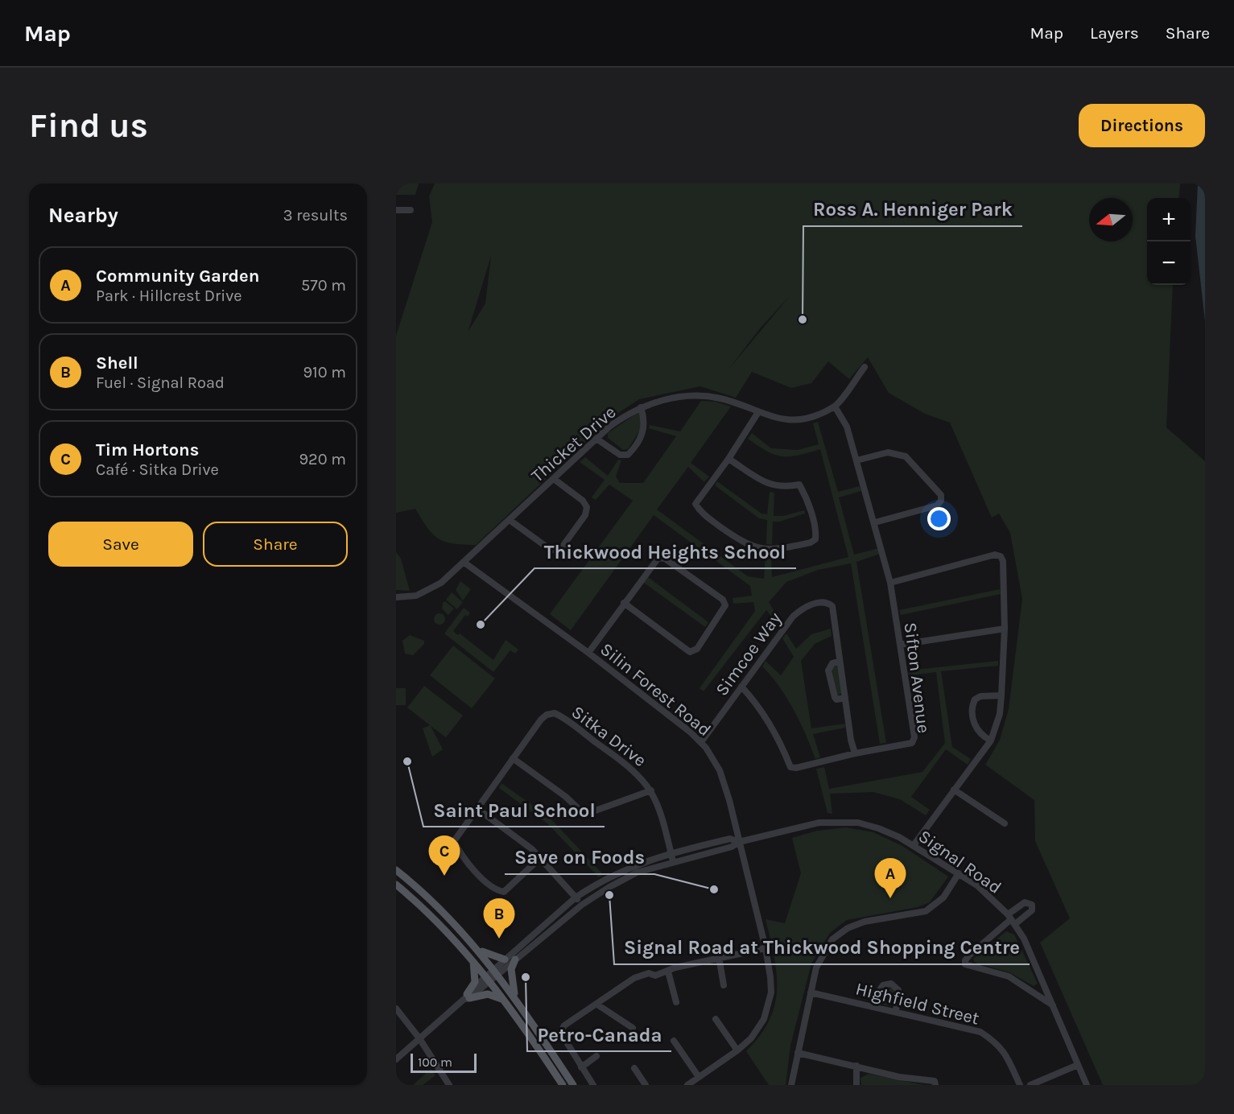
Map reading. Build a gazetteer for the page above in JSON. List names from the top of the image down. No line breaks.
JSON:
{"streets":{"street":["Thicket Drive","Simcoe Way","Sifton Avenue","Silin Forest Road","Sitka Drive","Signal Road","Highfield Street"]},"crossings":[["Thicket Drive","Sifton Avenue"],["Thicket Drive","Silin Forest Road"],["Simcoe Way","Sifton Avenue"],["Simcoe Way","Silin Forest Road"],["Silin Forest Road","Signal Road"],["Sitka Drive","Signal Road"]],"places":["Ross A. Henniger Park","Thickwood Heights School","Saint Paul School","Save on Foods","Signal Road at Thickwood Shopping Centre","Petro-Canada"],"scale_bar":"100 m","north":"left","page":{"header":"Map","nav":["Map","Layers","Share"],"buttons":["Directions",["Save","Share"]],"title":"Find us","heading":["Nearby","3 results"],"map_buttons":["+","−"],"list":[{"mark":"A","name":"Community Garden","note":"Park · Hillcrest Drive","value":"570 m"},{"mark":"B","name":"Shell","note":"Fuel · Signal Road","value":"910 m"},{"mark":"C","name":"Tim Hortons","note":"Café · Sitka Drive","value":"920 m"}],"pins":["C","A","B"],"scale":"100 m"}}
